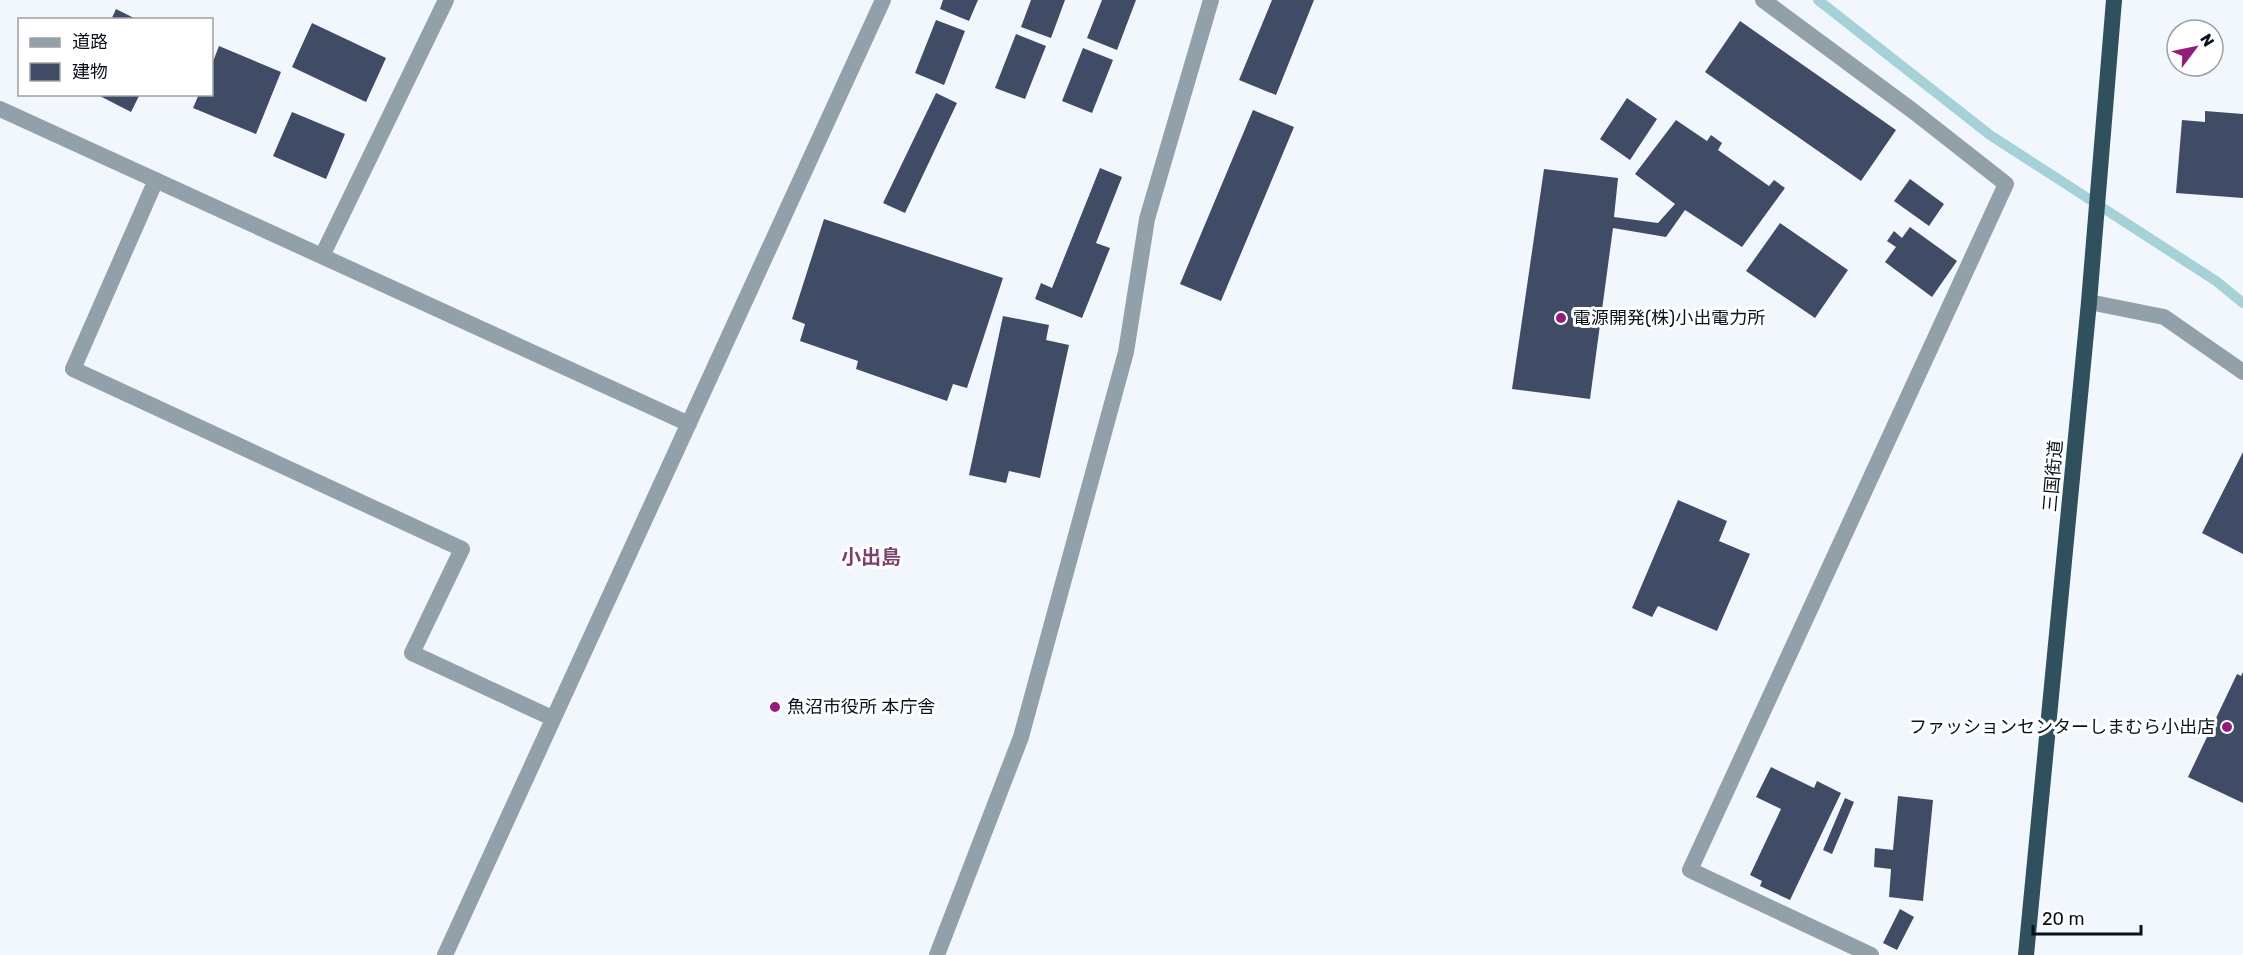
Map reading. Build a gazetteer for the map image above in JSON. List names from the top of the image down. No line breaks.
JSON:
{"streets":{"highway":["三国街道"]},"districts":["小出島"],"places":["電源開発(株)小出電力所","魚沼市役所 本庁舎","ファッションセンターしまむら小出店"],"legend":["道路","建物"],"scale_bar":"20 m","north":"top right"}
